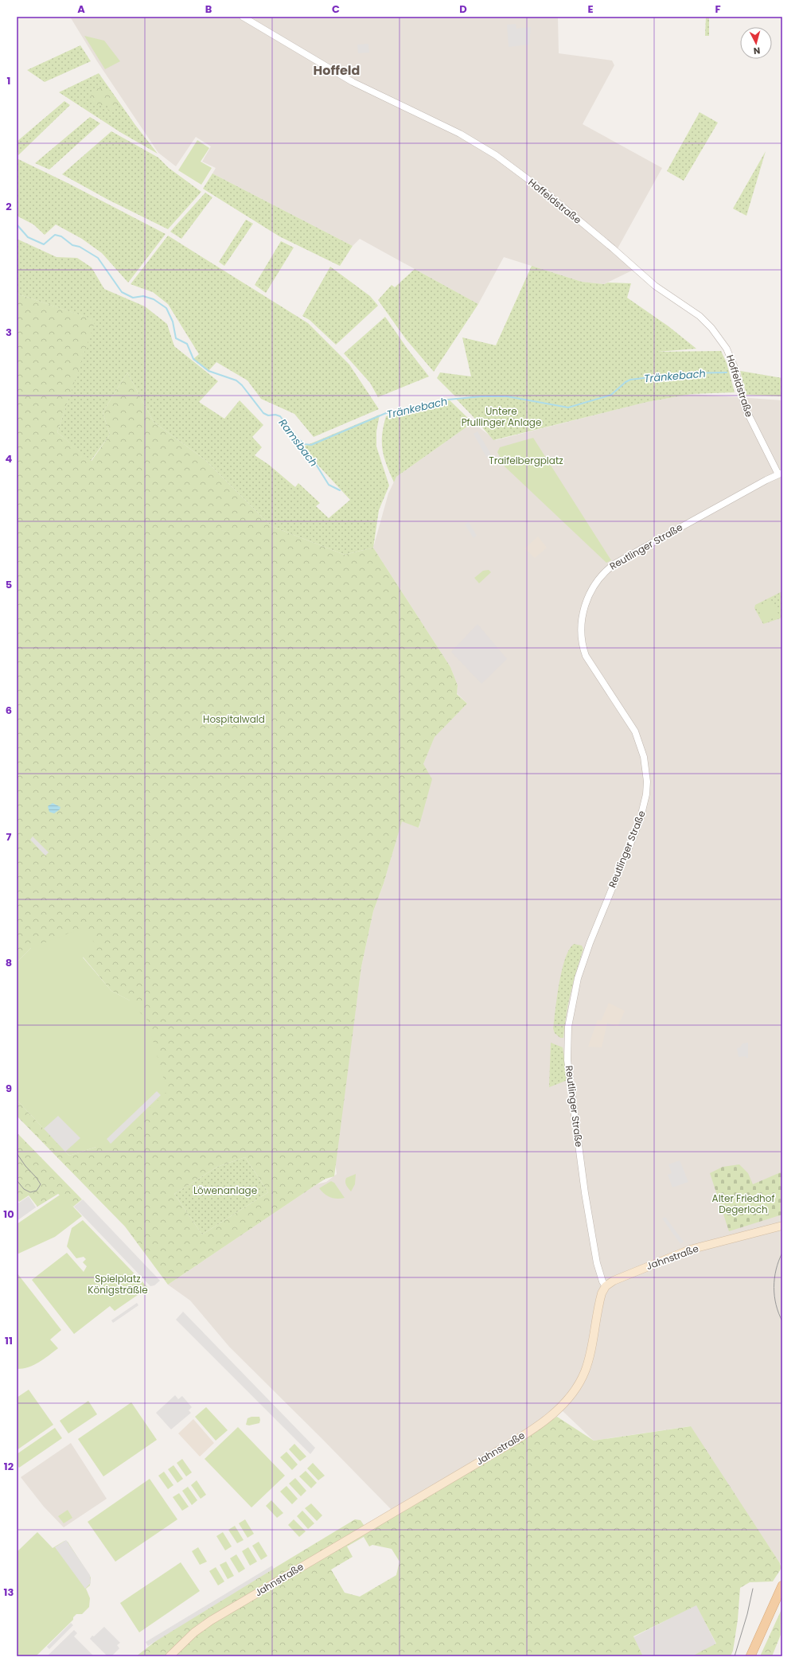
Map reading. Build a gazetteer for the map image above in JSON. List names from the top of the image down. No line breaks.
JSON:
{"streets":{"main road":["Jahnstraße"],"street":["Hoffeldstraße","Reutlinger Straße"]},"crossings":[["Hoffeldstraße","Reutlinger Straße"],["Reutlinger Straße","Jahnstraße"]],"districts":["Hoffeld"],"water":["Tränkebach","Ramsbach"],"parks":["Untere Pfullinger Anlage","Traifelbergplatz","Hospitalwald","Löwenanlage","Alter Friedhof Degerloch","Spielplatz Königsträßle"],"north":"bottom","grid":{"columns":["A","B","C","D","E","F"],"rows":["1","2","3","4","5","6","7","8","9","10","11","12","13"]}}
